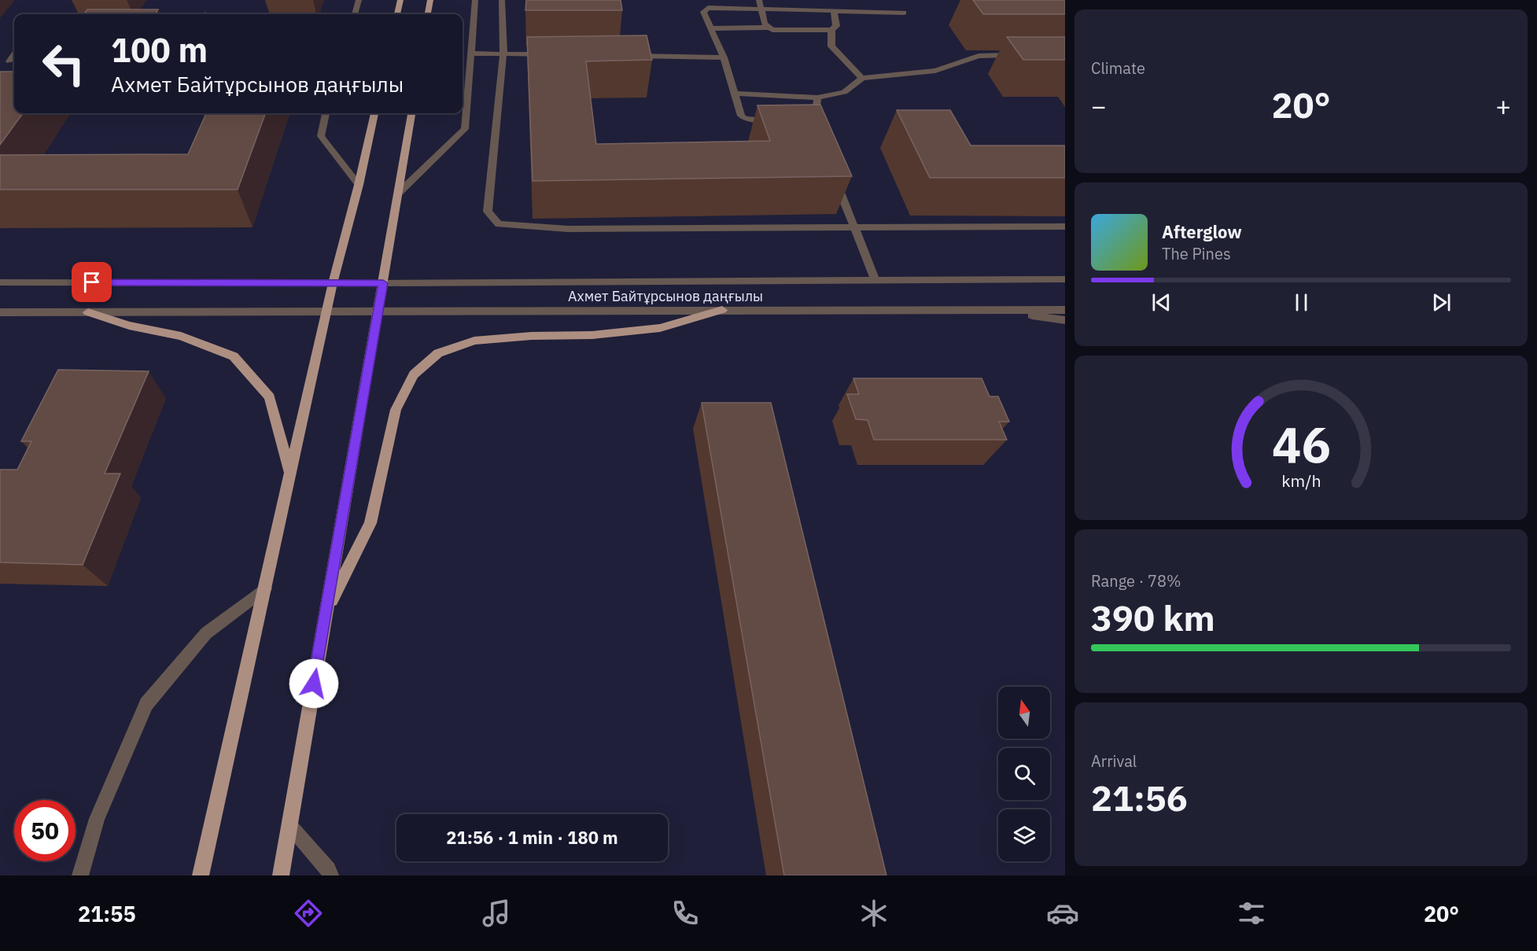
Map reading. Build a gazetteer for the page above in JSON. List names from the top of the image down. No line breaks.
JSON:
{"streets":{"street":["Ахмет Байтұрсынов даңғылы"]},"north":"top","page":{"tile":["Climate",["Range · 78%","390 km"],["Arrival","21:56"]],"turn":["100 m","Ахмет Байтұрсынов даңғылы"],"heat":["−","20°","+"],"song":["Afterglow","The Pines"],"limit":"50","trip":"21:56 · 1 min · 180 m","tabs":["21:55","20°"],"gauge":["46","km/h"]}}
